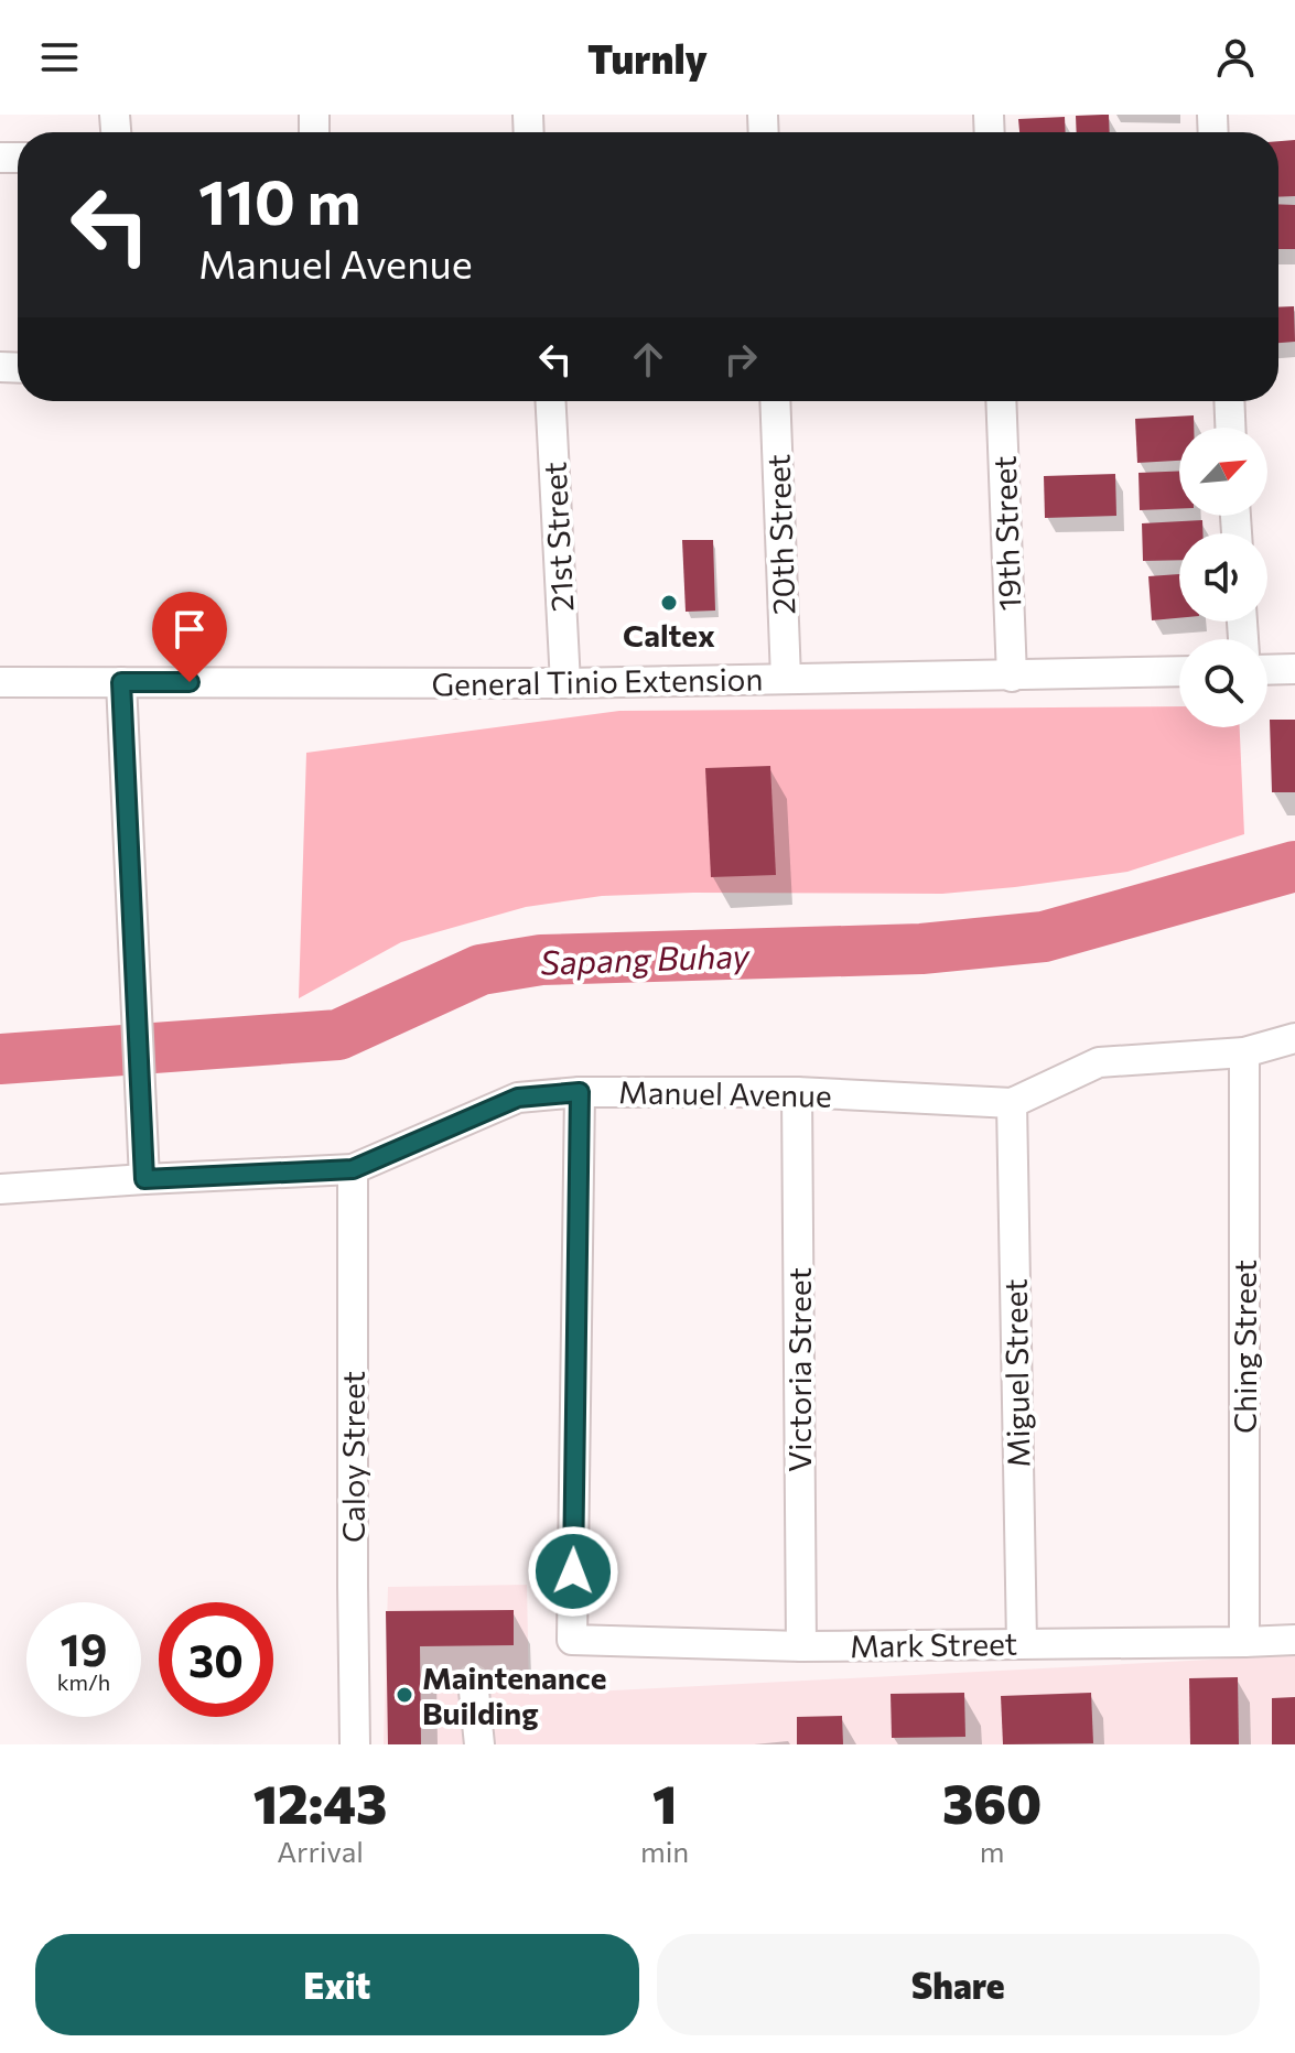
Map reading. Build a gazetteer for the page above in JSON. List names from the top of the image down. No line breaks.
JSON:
{"streets":{"street":["19th Street","20th Street","21st Street","General Tinio Extension","Manuel Avenue","Ching Street","Victoria Street","Miguel Street","Caloy Street","Mark Street"]},"crossings":[["19th Street","General Tinio Extension"],["20th Street","General Tinio Extension"],["21st Street","General Tinio Extension"],["Manuel Avenue","Ching Street"],["Manuel Avenue","Victoria Street"],["Manuel Avenue","Miguel Street"],["Manuel Avenue","Caloy Street"],["Manuel Avenue","Mark Street"],["Ching Street","Mark Street"],["Victoria Street","Mark Street"],["Miguel Street","Mark Street"]],"water":["Sapang Buhay"],"places":["Caltex","Maintenance Building"],"north":"top right","page":{"header":"Turnly","turn":["110 m","Manuel Avenue"],"speed":"19 km/h","limit":"30","eta":["12:43","Arrival","1","min","360","m"],"buttons":["Exit","Share"]}}
